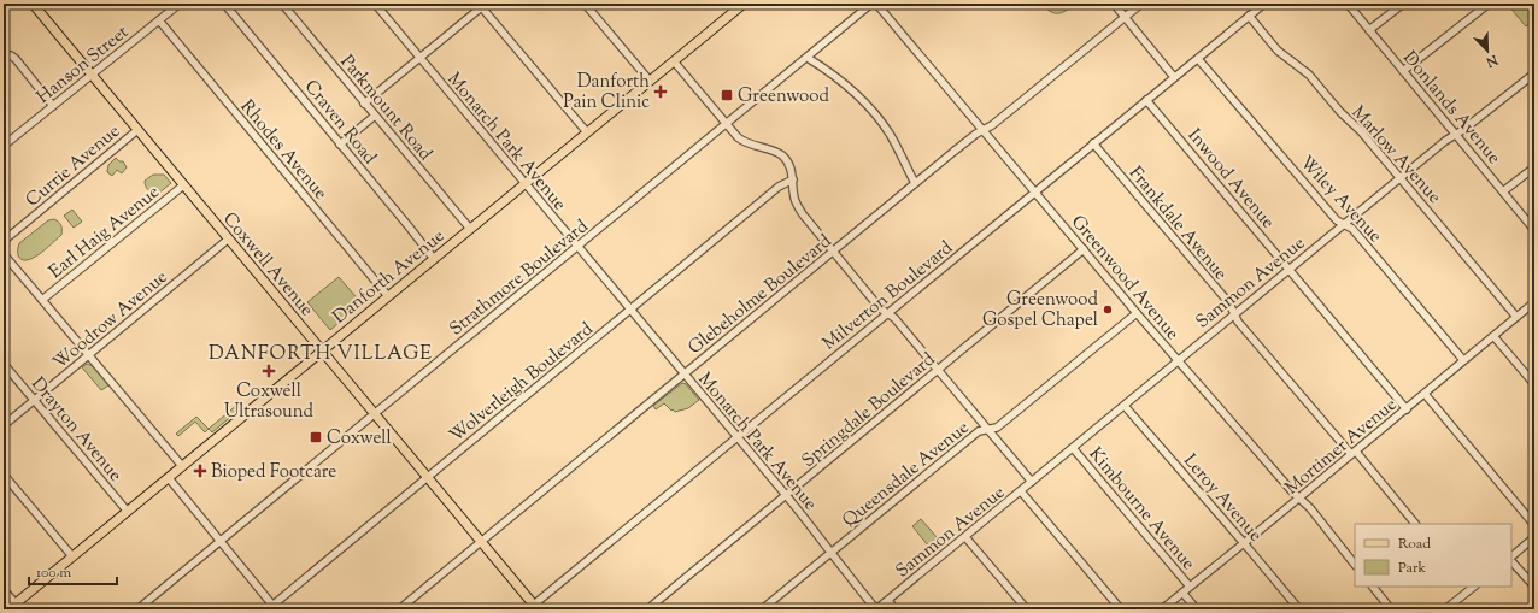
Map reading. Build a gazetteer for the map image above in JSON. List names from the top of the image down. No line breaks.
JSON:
{"streets":{"main road":["Coxwell Avenue","Danforth Avenue"],"street":["Hanson Street","Parkmount Road","Donlands Avenue","Craven Road","Monarch Park Avenue","Rhodes Avenue","Marlow Avenue","Currie Avenue","Inwood Avenue","Wiley Avenue","Frankdale Avenue","Earl Haig Avenue","Strathmore Boulevard","Greenwood Avenue","Sammon Avenue","Glebeholme Boulevard","Milverton Boulevard","Woodrow Avenue","Wolverleigh Boulevard","Springdale Boulevard","Drayton Avenue","Mortimer Avenue","Queensdale Avenue","Leroy Avenue","Kimbourne Avenue"]},"crossings":[["Hanson Street","Rhodes Avenue"],["Hanson Street","Coxwell Avenue"],["Parkmount Road","Danforth Avenue"],["Donlands Avenue","Sammon Avenue"],["Craven Road","Danforth Avenue"],["Monarch Park Avenue","Danforth Avenue"],["Monarch Park Avenue","Strathmore Boulevard"],["Monarch Park Avenue","Sammon Avenue"],["Monarch Park Avenue","Glebeholme Boulevard"],["Monarch Park Avenue","Milverton Boulevard"],["Monarch Park Avenue","Wolverleigh Boulevard"],["Monarch Park Avenue","Springdale Boulevard"],["Monarch Park Avenue","Queensdale Avenue"],["Rhodes Avenue","Danforth Avenue"],["Marlow Avenue","Sammon Avenue"],["Marlow Avenue","Milverton Boulevard"],["Marlow Avenue","Mortimer Avenue"],["Currie Avenue","Coxwell Avenue"],["Inwood Avenue","Sammon Avenue"],["Inwood Avenue","Milverton Boulevard"],["Inwood Avenue","Mortimer Avenue"],["Wiley Avenue","Sammon Avenue"],["Wiley Avenue","Milverton Boulevard"],["Wiley Avenue","Mortimer Avenue"],["Frankdale Avenue","Sammon Avenue"],["Frankdale Avenue","Milverton Boulevard"],["Frankdale Avenue","Mortimer Avenue"],["Earl Haig Avenue","Coxwell Avenue"],["Coxwell Avenue","Danforth Avenue"],["Coxwell Avenue","Strathmore Boulevard"],["Coxwell Avenue","Glebeholme Boulevard"],["Coxwell Avenue","Milverton Boulevard"],["Coxwell Avenue","Woodrow Avenue"],["Coxwell Avenue","Wolverleigh Boulevard"],["Danforth Avenue","Drayton Avenue"],["Greenwood Avenue","Sammon Avenue"],["Greenwood Avenue","Glebeholme Boulevard"],["Greenwood Avenue","Milverton Boulevard"],["Greenwood Avenue","Springdale Boulevard"],["Greenwood Avenue","Mortimer Avenue"],["Greenwood Avenue","Queensdale Avenue"],["Sammon Avenue","Leroy Avenue"],["Sammon Avenue","Kimbourne Avenue"],["Woodrow Avenue","Drayton Avenue"],["Mortimer Avenue","Leroy Avenue"],["Mortimer Avenue","Kimbourne Avenue"]],"districts":["DANFORTH VILLAGE"],"places":{"health":["Danforth Pain Clinic","Coxwell Ultrasound","Bioped Footcare"],"transit":["Greenwood","Coxwell"],"other":["Greenwood Gospel Chapel"]},"legend":["Road","Park"],"scale_bar":"100 m","north":"bottom right"}
